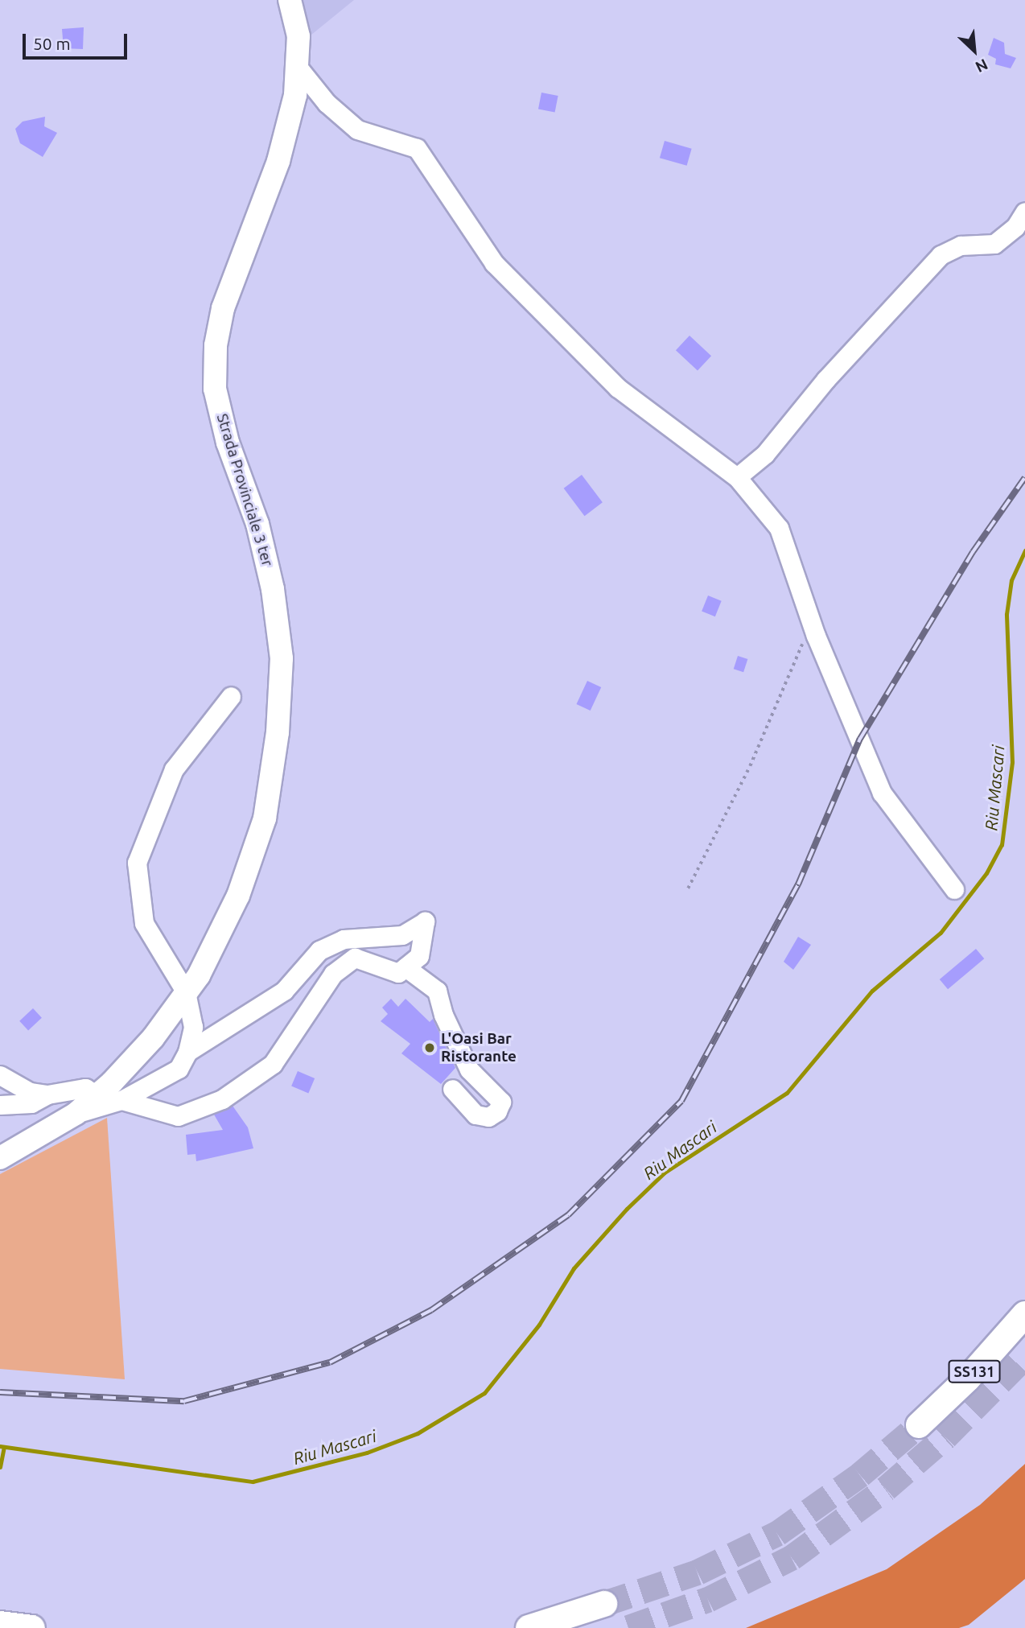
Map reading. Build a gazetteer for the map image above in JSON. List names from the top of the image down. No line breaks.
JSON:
{"streets":{"highway":["SS131"],"main road":["Strada Provinciale 3 ter"]},"water":["Riu Mascari"],"places":["L'Oasi Bar Ristorante"],"scale_bar":"50 m","north":"bottom right"}
